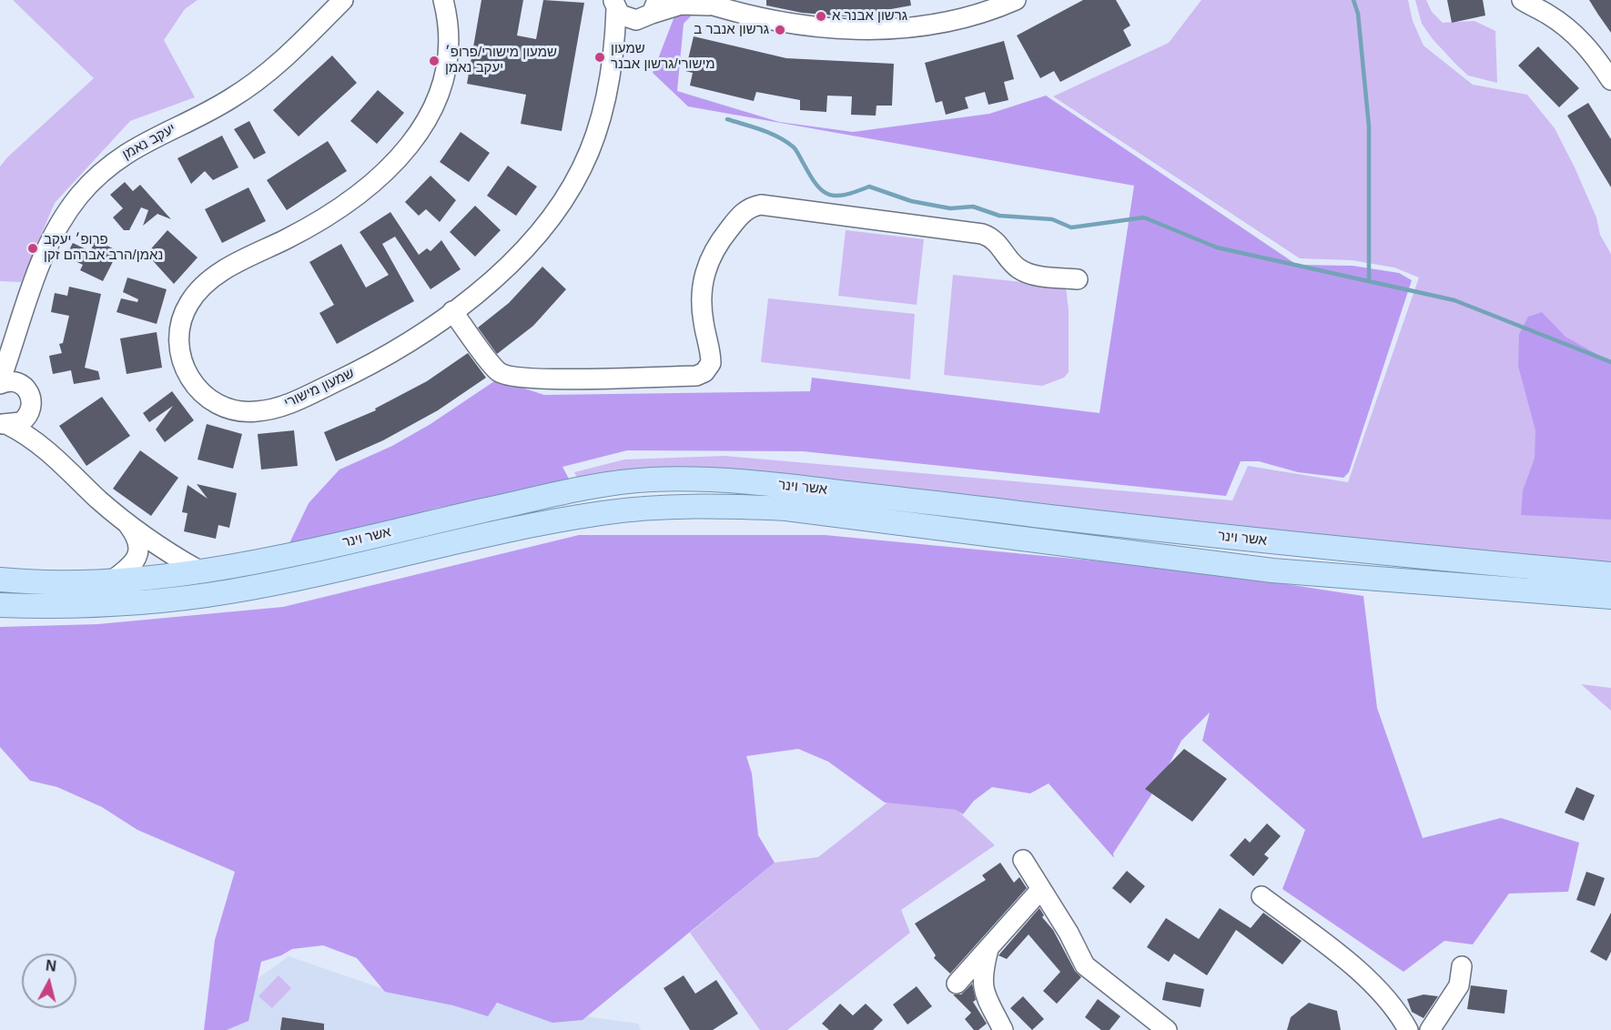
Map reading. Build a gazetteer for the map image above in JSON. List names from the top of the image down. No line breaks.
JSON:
{"streets":{"main road":["אשר וינר"],"street":["יעקב נאמן","שמעון מישורי"]},"places":["גרשון אבנר א","גרשון אנבר ב","שמעון מישורי/גרשון אבנר","שמעון מישורי/פרופ׳ יעקב נאמן","פרופ׳ יעקב נאמן/הרב אברהם זקן"],"north":"top"}
